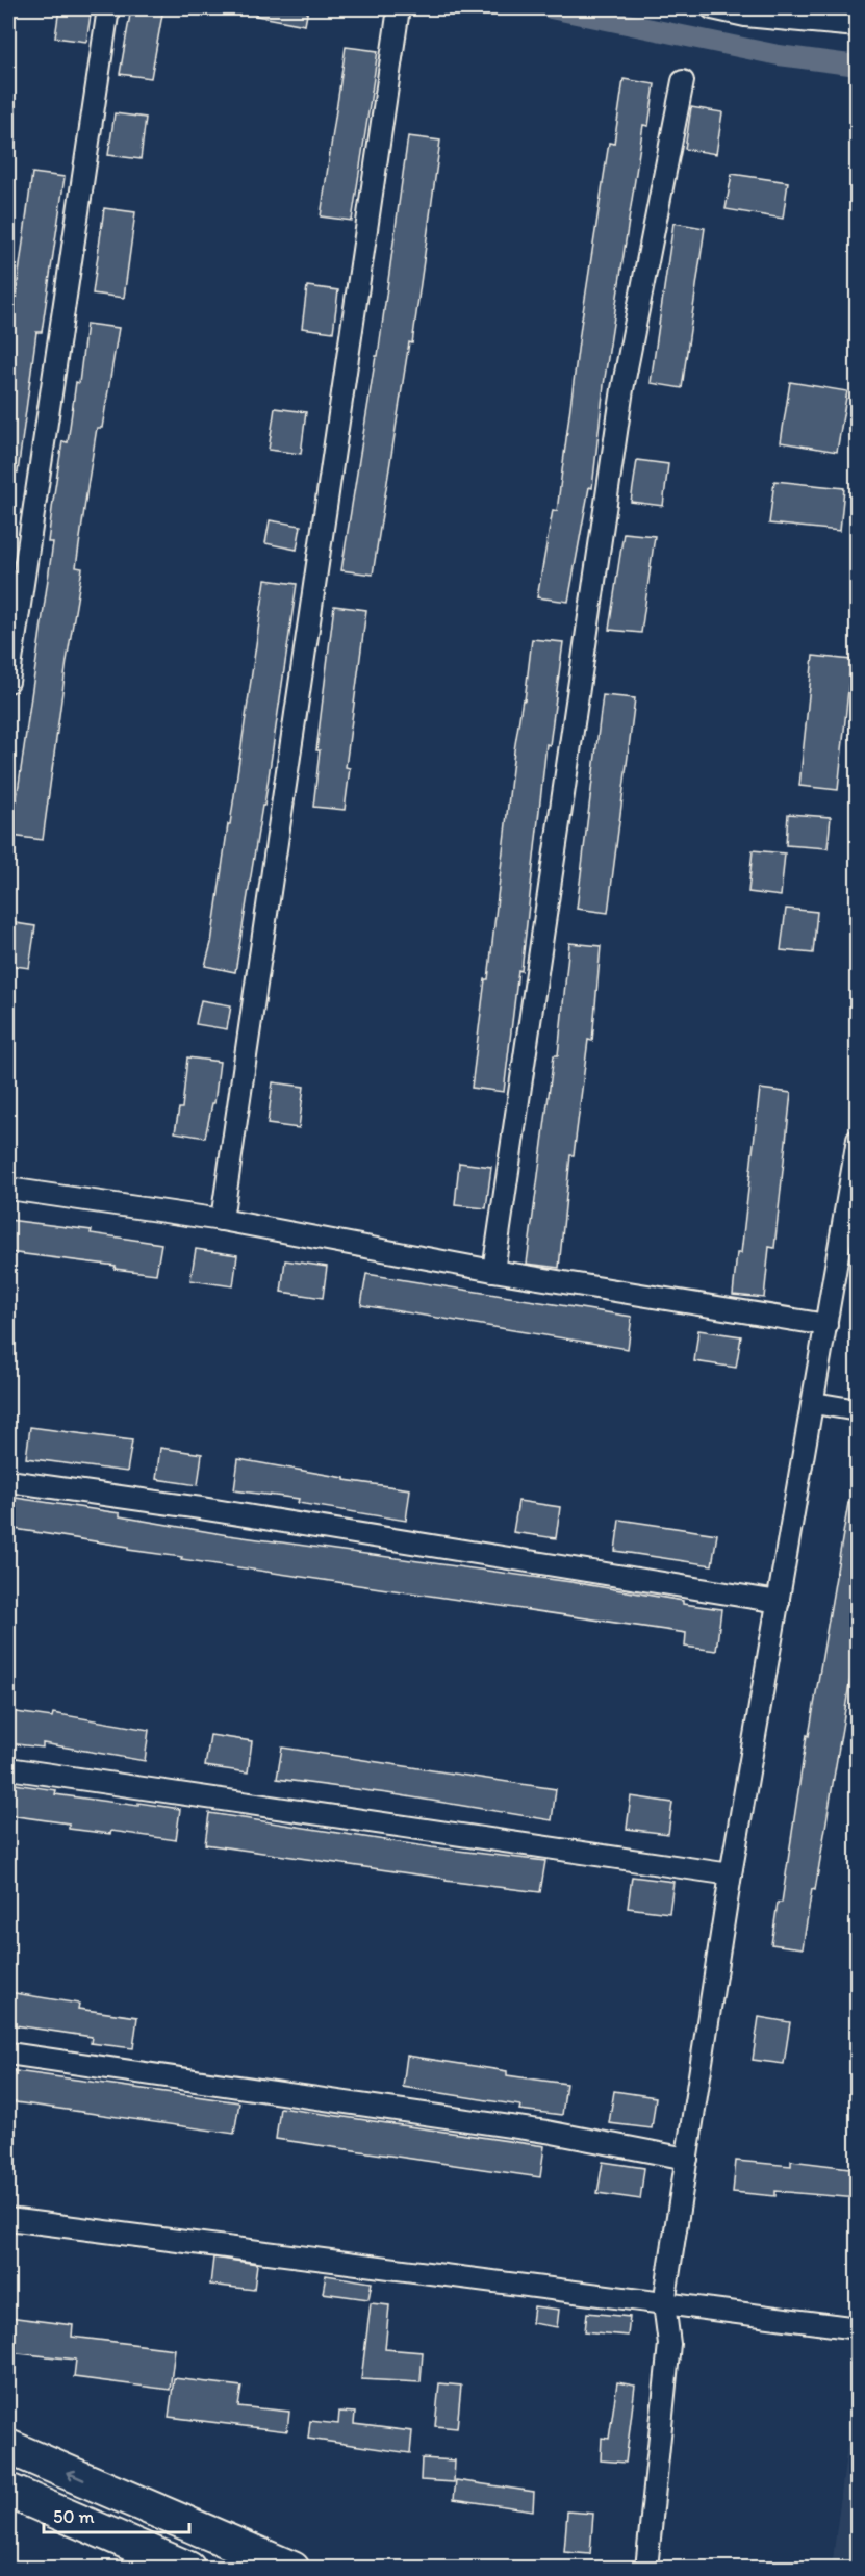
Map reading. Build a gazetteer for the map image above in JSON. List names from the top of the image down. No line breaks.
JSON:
{"scale_bar":"50 m"}
